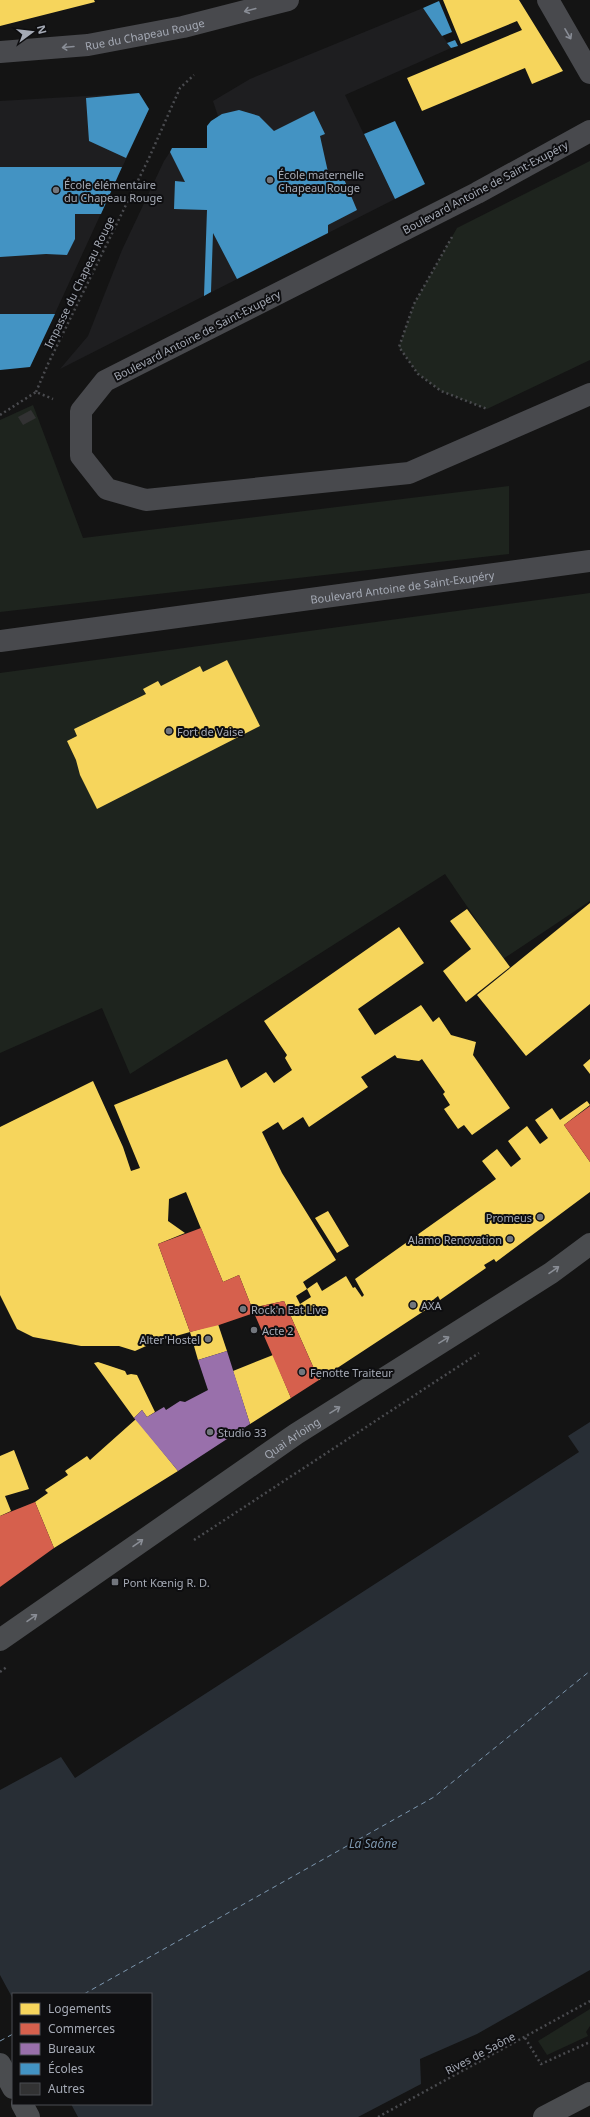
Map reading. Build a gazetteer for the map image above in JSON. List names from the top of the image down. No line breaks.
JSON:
{"streets":{"main road":["Quai Arloing"],"street":["Rue du Chapeau Rouge","Boulevard Antoine de Saint-Exupéry"],"path":["Impasse du Chapeau Rouge","Rives de Saône"]},"one_way":["Rue du Chapeau Rouge","Quai Arloing"],"water":["La Saône"],"places":{"other":["École maternelle Chapeau Rouge","École élémentaire du Chapeau Rouge","Fort de Vaise","Promeus","Alamo Renovation","AXA","Rock'n Eat Live","Acte 2","Alter'Hostel","Fenotte Traiteur","Studio 33"],"transit":["Pont Kœnig R. D."]},"legend":["Logements","Commerces","Bureaux","Écoles","Autres"],"north":"right"}
